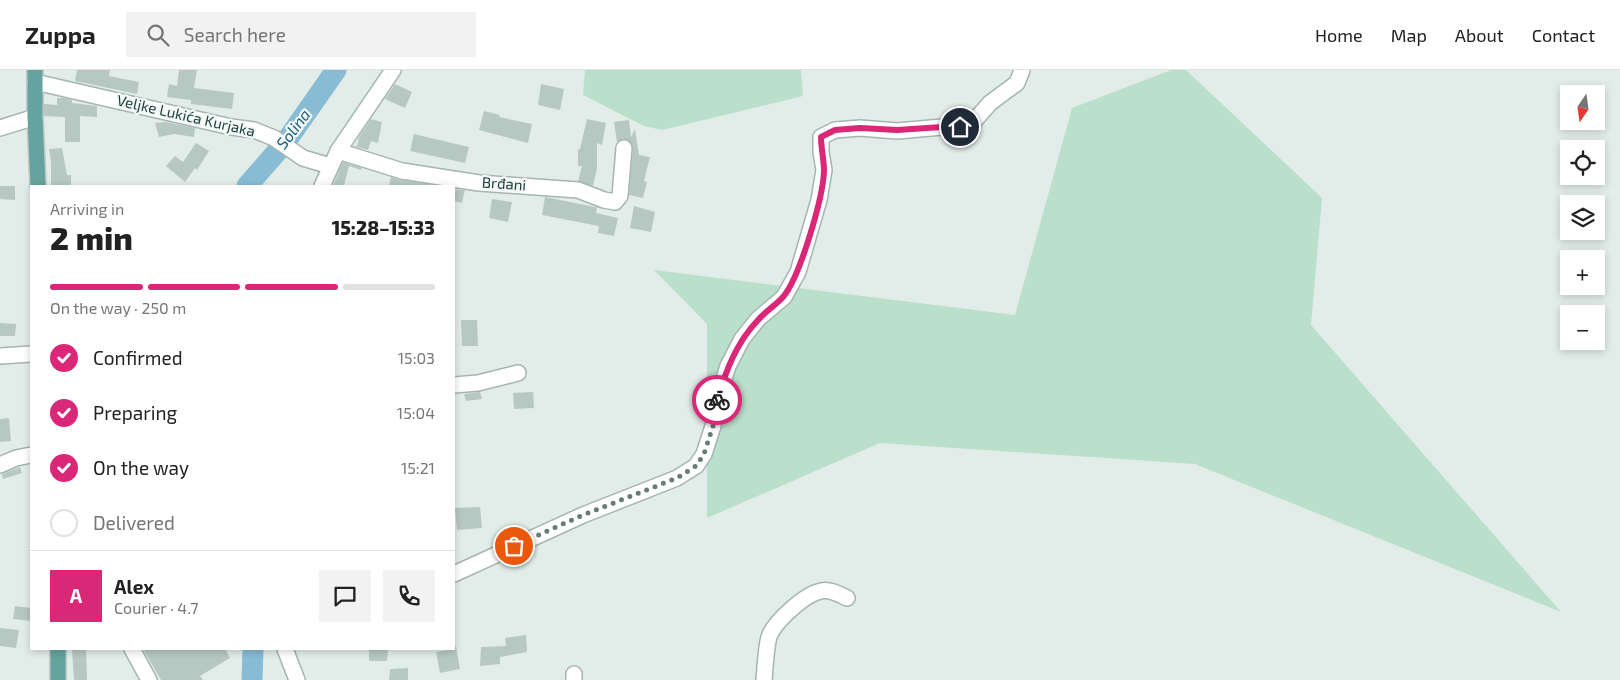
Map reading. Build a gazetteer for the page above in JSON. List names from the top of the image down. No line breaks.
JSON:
{"streets":{"main road":["Veljke Lukića Kurjaka"],"street":["Brđani"]},"water":["Solina"],"north":"bottom","page":{"header":"Zuppa","search":"Search here","nav":["Home","Map","About","Contact"],"map_buttons":["+","−"],"heading":["2 min","Arriving in","15:28–15:33"],"panel":["Alex","Courier · 4.7"],"bar":"On the way · 250 m","list":[["Confirmed","15:03"],["Preparing","15:04"],["On the way","15:21"],"Delivered"],"round":"A"}}
